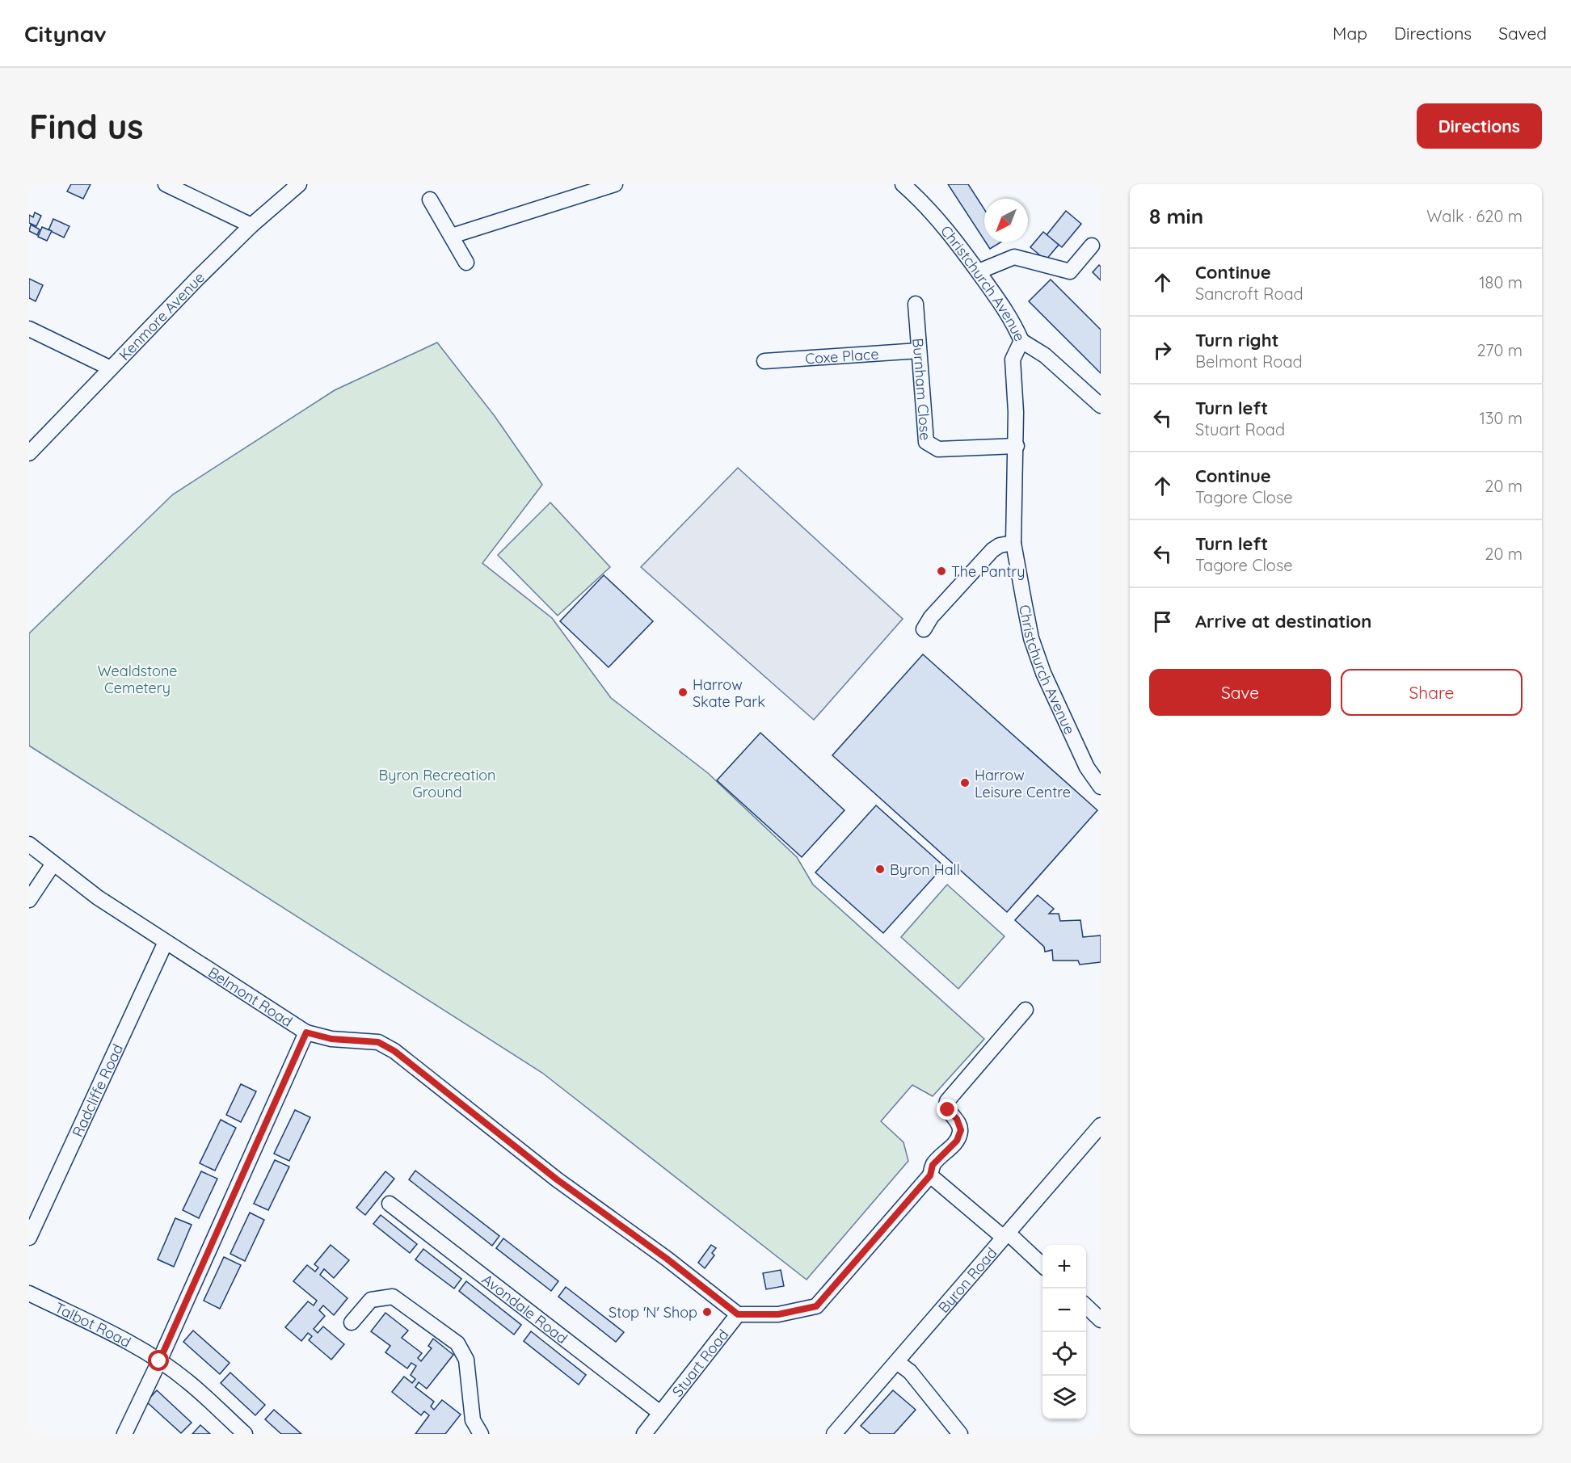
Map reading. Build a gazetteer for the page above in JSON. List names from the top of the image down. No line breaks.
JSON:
{"streets":{"street":["Christchurch Avenue","Kenmore Avenue","Coxe Place","Burnham Close","Belmont Road","Radcliffe Road","Byron Road","Avondale Road","Talbot Road","Stuart Road"]},"crossings":[["Christchurch Avenue","Burnham Close"],["Coxe Place","Burnham Close"],["Belmont Road","Radcliffe Road"],["Belmont Road","Stuart Road"],["Avondale Road","Stuart Road"]],"parks":["Wealdstone Cemetery","Byron Recreation Ground"],"places":["The Pantry","Harrow Skate Park","Harrow Leisure Centre","Byron Hall","Stop 'N' Shop"],"north":"bottom left","page":{"header":"Citynav","nav":["Map","Directions","Saved"],"buttons":["Directions",["Save","Share"]],"title":"Find us","heading":["8 min","Walk · 620 m"],"list":[["Continue","Sancroft Road","180 m"],["Turn right","Belmont Road","270 m"],["Turn left","Stuart Road","130 m"],["Continue","Tagore Close","20 m"],["Turn left","Tagore Close","20 m"],"Arrive at destination"],"map_buttons":["+","−"]}}
